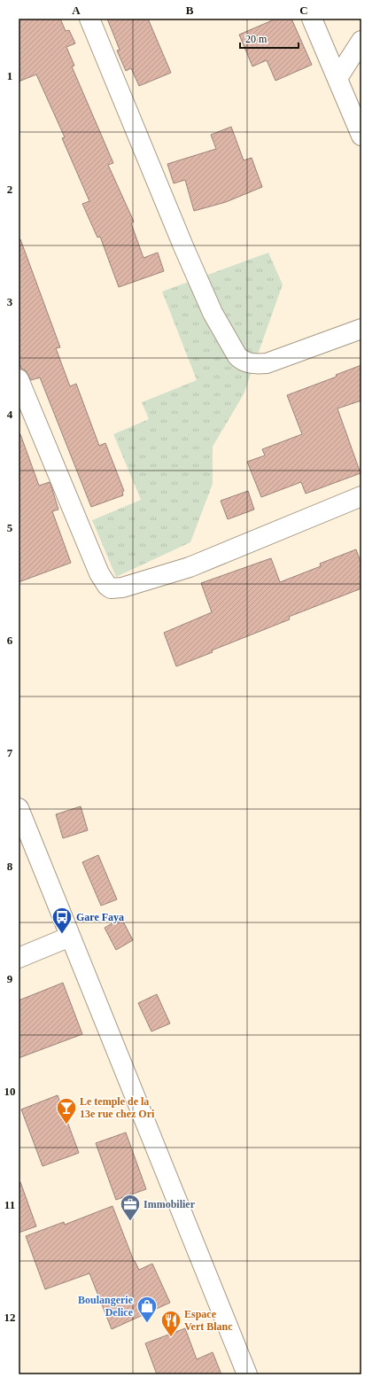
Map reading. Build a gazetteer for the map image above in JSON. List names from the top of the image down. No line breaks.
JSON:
{"places":{"bus stop":["Gare Faya"],"bar":["Le temple de la 13e rue chez Ori"],"office":["Immobilier"],"shop":["Boulangerie Delice"],"restaurant":["Espace Vert Blanc"]},"scale_bar":"20 m","grid":{"columns":["A","B","C"],"rows":["1","2","3","4","5","6","7","8","9","10","11","12"]}}
